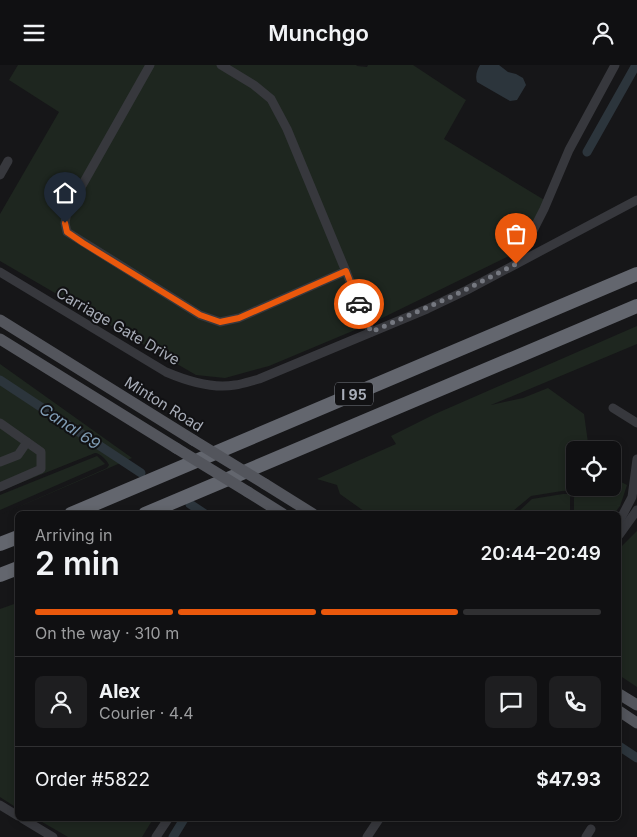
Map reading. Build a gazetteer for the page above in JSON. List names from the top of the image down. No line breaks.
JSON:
{"streets":{"highway":["I 95"],"main road":["Minton Road"],"street":["Carriage Gate Drive"]},"water":["Canal 69"],"page":{"header":"Munchgo","heading":["2 min","Arriving in","20:44–20:49"],"panel":["Alex","Courier · 4.4","Order #5822","$47.93"],"bar":"On the way · 310 m"}}
